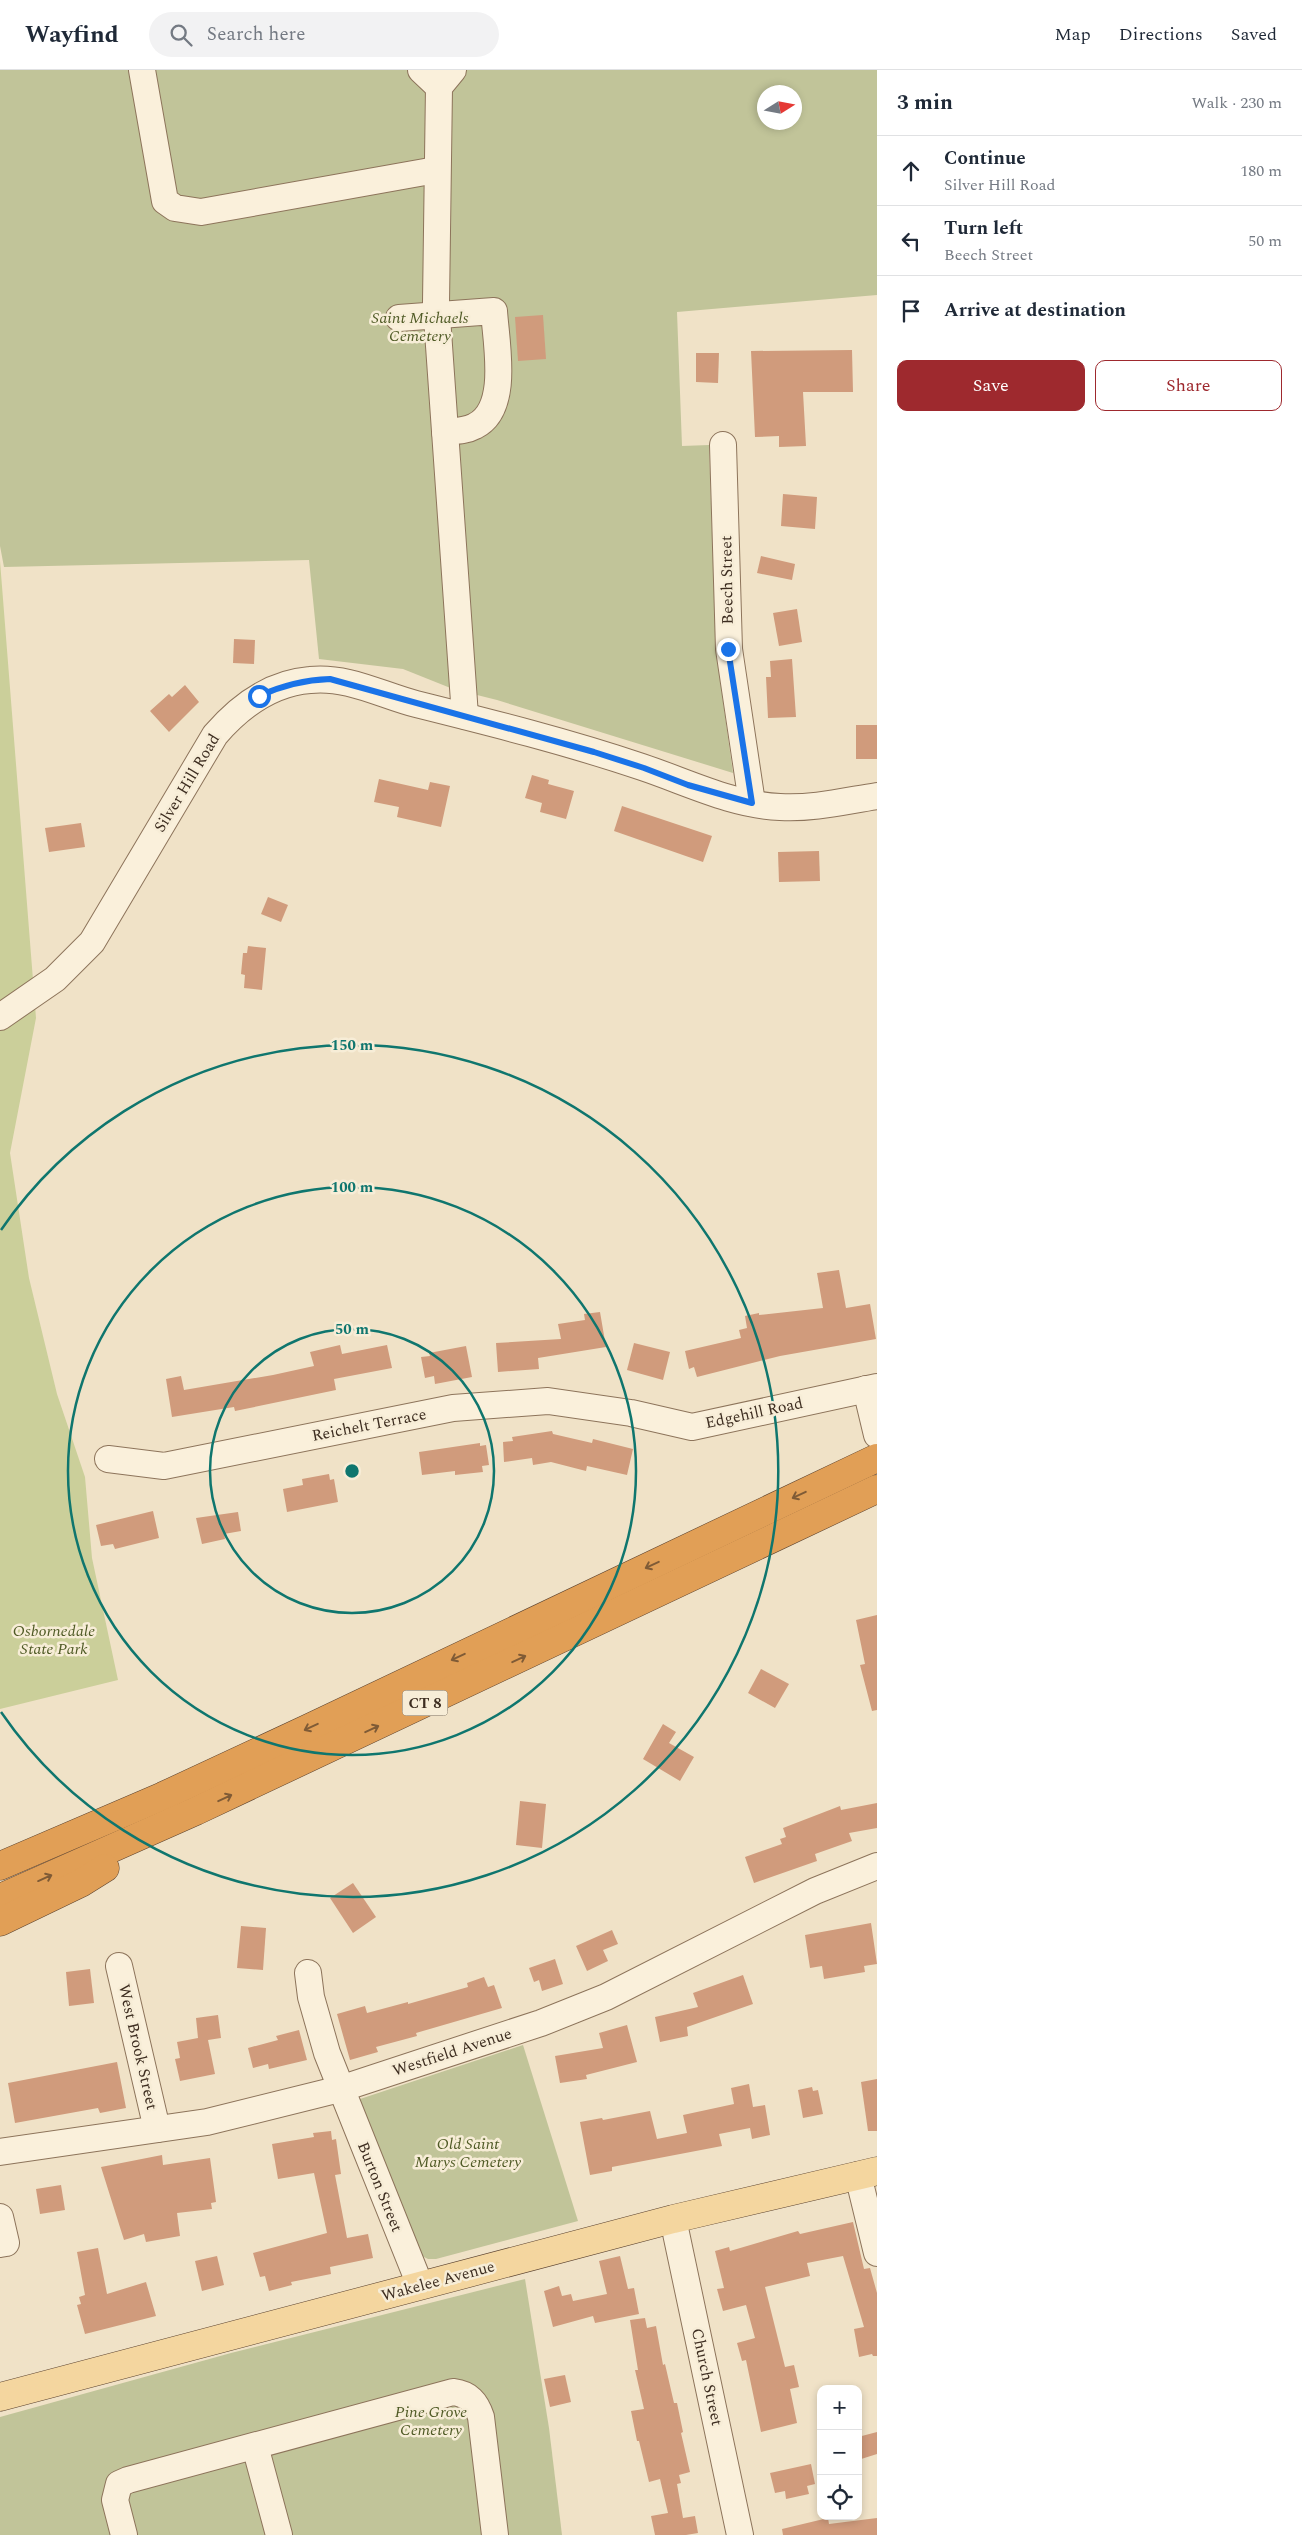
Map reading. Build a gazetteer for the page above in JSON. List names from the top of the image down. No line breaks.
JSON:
{"streets":{"highway":["CT 8"],"main road":["Wakelee Avenue"],"street":["Beech Street","Silver Hill Road","Edgehill Road","Reichelt Terrace","West Brook Street","Westfield Avenue","Burton Street","Church Street"]},"crossings":[["Beech Street","Silver Hill Road"],["Edgehill Road","Reichelt Terrace"],["West Brook Street","Westfield Avenue"],["Westfield Avenue","Burton Street"],["Burton Street","Wakelee Avenue"],["Wakelee Avenue","Church Street"]],"parks":["Saint Michaels Cemetery","Osbornedale State Park","Old Saint Marys Cemetery","Pine Grove Cemetery"],"north":"right","page":{"header":"Wayfind","search":"Search here","nav":["Map","Directions","Saved"],"heading":["3 min","Walk · 230 m"],"list":[["Continue","Silver Hill Road","180 m"],["Turn left","Beech Street","50 m"],"Arrive at destination"],"buttons":["Save","Share"],"map_buttons":["+","−"]},"rings":["150 m","100 m","50 m"]}
